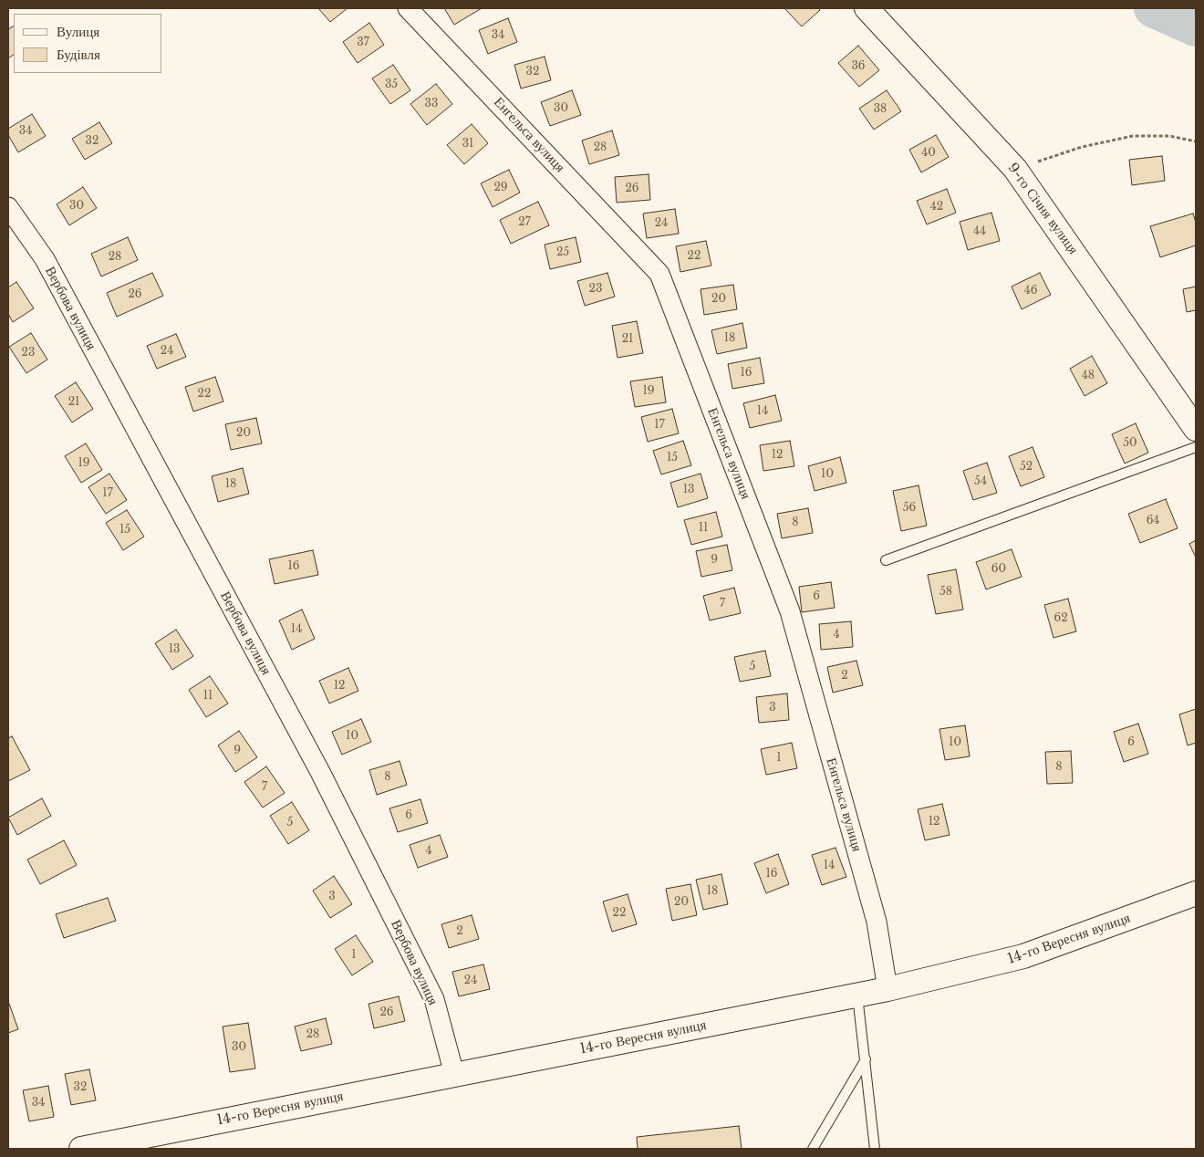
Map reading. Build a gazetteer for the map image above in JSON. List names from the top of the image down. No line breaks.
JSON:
{"streets":{"street":["Енгельса вулиця","9-го Січня вулиця","Вербова вулиця","14-го Вересня вулиця"]},"crossings":[["Енгельса вулиця","14-го Вересня вулиця"],["Вербова вулиця","14-го Вересня вулиця"]],"house_numbers":["34","37","36","32","35","33","30","38","34","32","31","28","40","29","26","30","42","27","24","44","25","22","28","23","46","26","20","18","21","24","23","16","48","19","22","21","14","17","20","50","12","15","19","52","10","54","18","13","17","56","64","8","11","15","9","16","60","58","6","7","62","14","4","13","5","2","12","11","3","10","10","6","9","1","8","8","7","6","12","5","4","14","16","18","3","20","22","2","1","24","26","28","30","32","34"],"legend":["Вулиця","Будівля"]}
